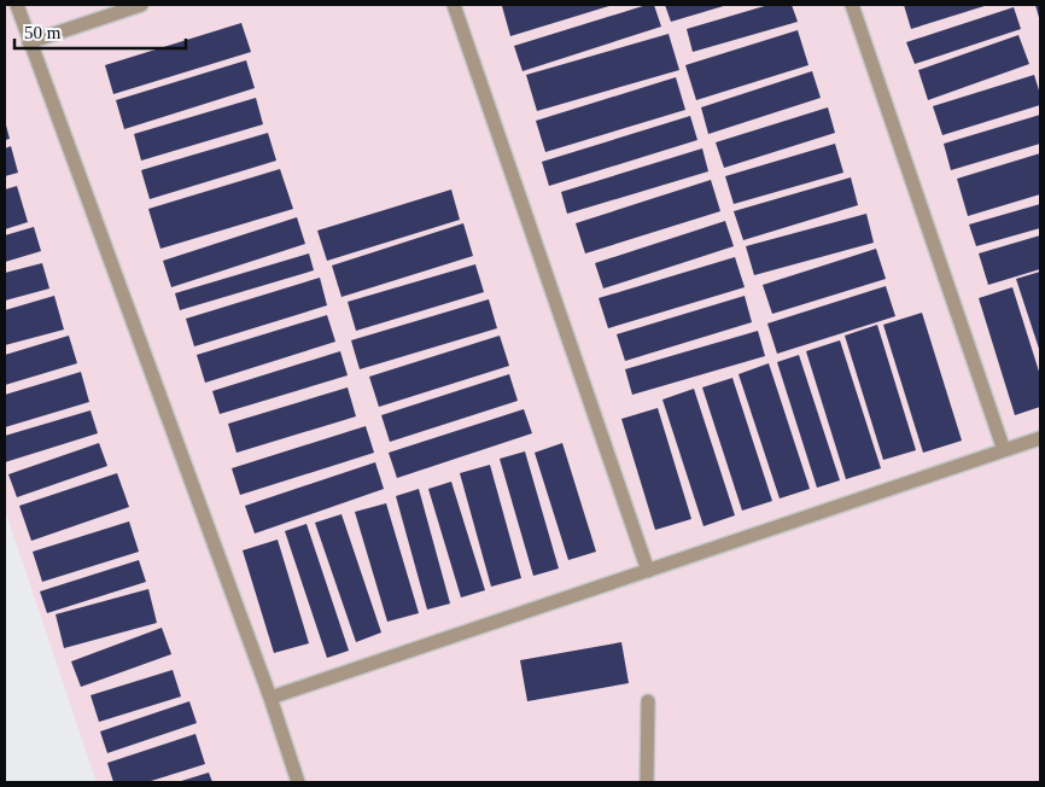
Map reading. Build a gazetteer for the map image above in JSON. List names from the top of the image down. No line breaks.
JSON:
{"scale_bar":"50 m"}
